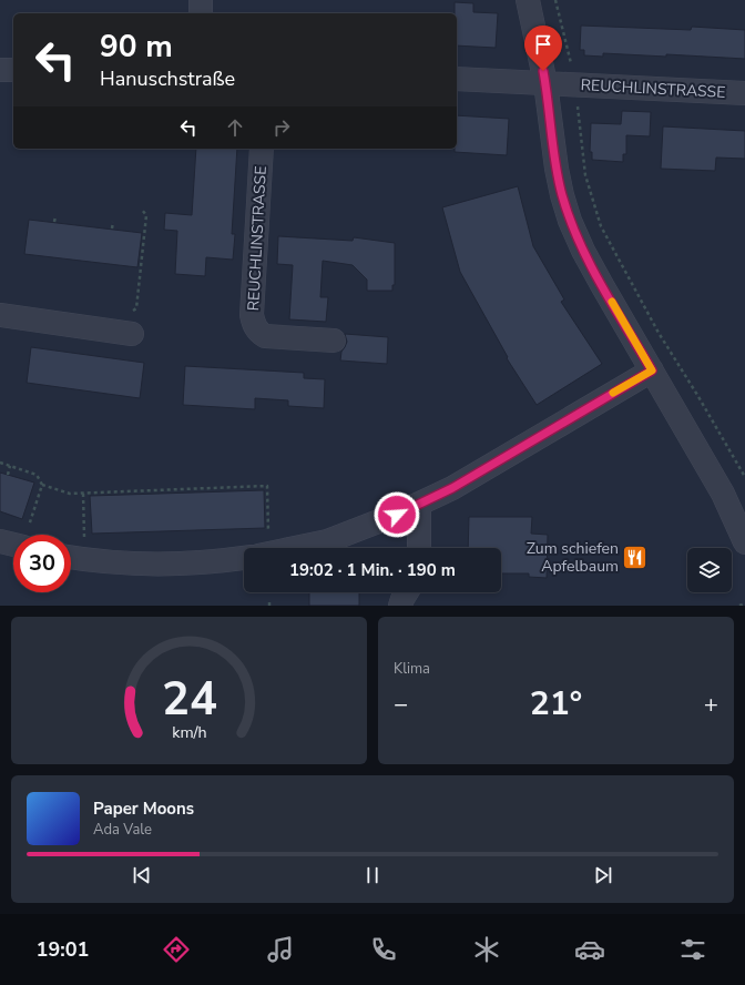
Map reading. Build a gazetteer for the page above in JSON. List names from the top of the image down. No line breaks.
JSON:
{"streets":{"street":["REUCHLINSTRASSE"]},"places":{"restaurant":["Zum schiefen Apfelbaum"]},"page":{"turn":["90 m","Hanuschstraße"],"limit":"30","trip":"19:02 · 1 Min. · 190 m","tile":"Klima","heat":["−","21°","+"],"song":["Paper Moons","Ada Vale"],"tabs":"19:01","gauge":["24","km/h"]}}
